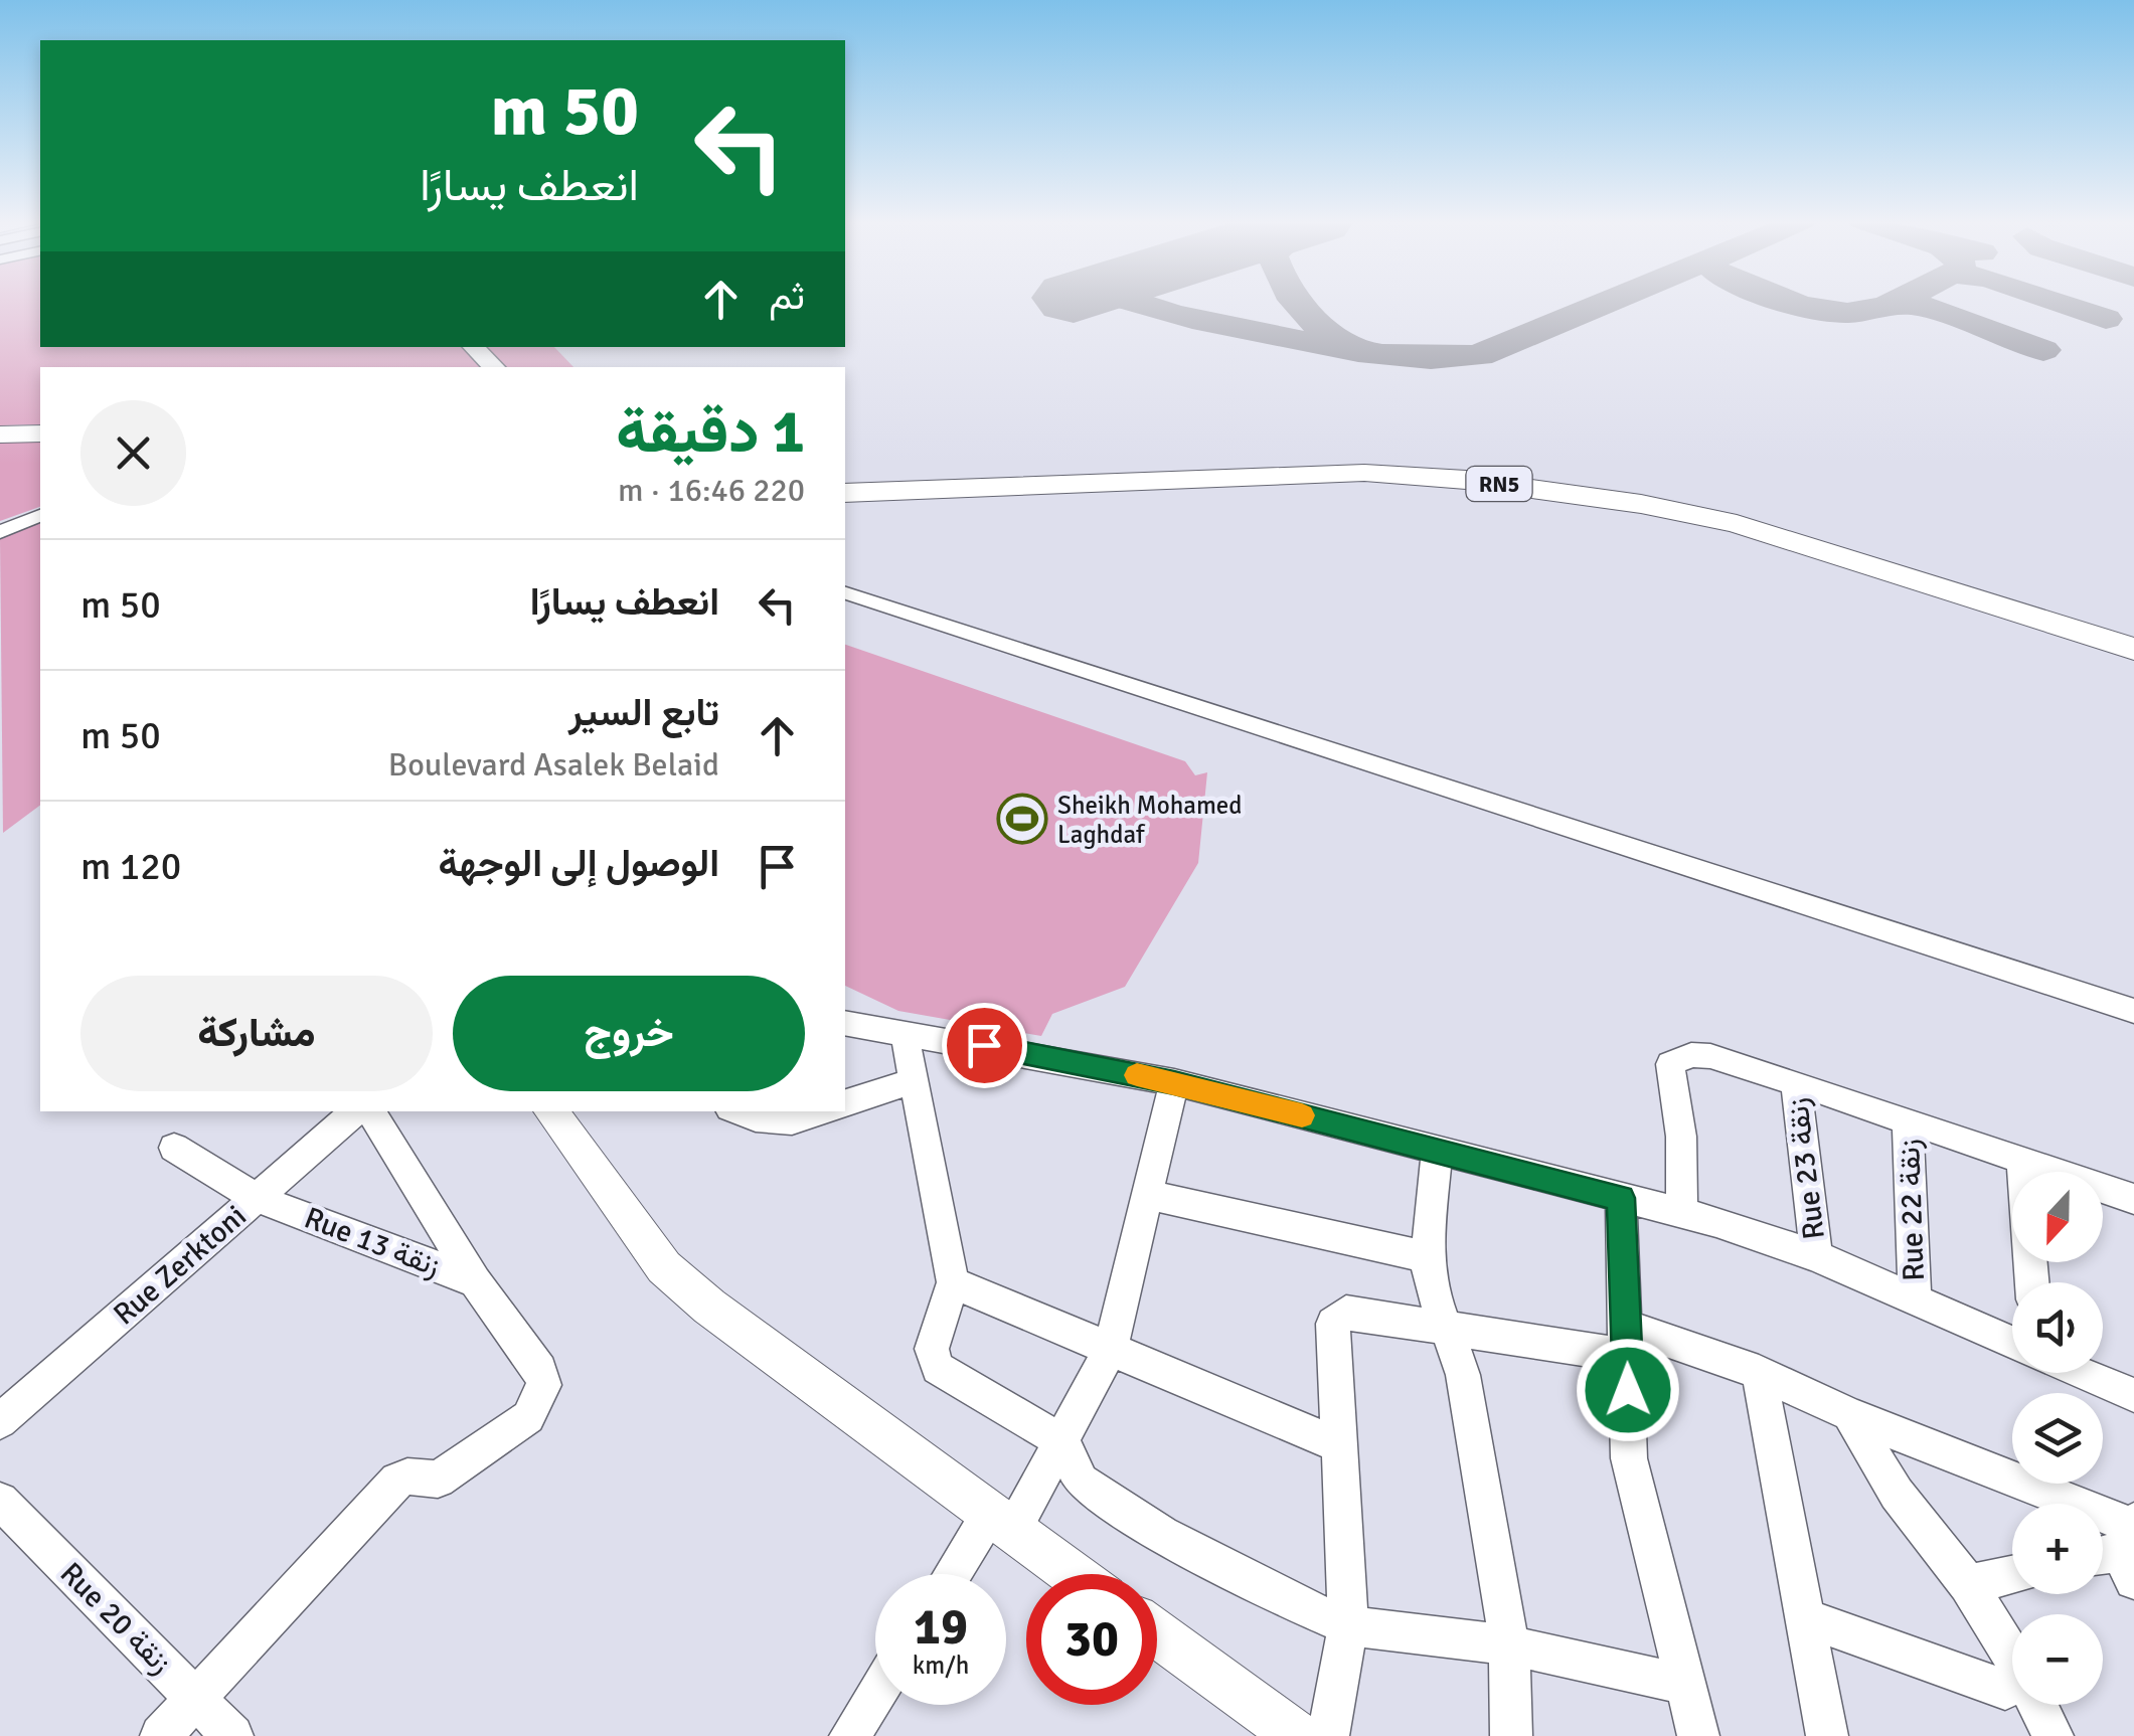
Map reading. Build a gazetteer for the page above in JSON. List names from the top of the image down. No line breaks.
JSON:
{"streets":{"main road":["RN5"],"street":["Rue 23 زنقة","Rue 22 زنقة","Rue 13 زنقة","Rue Zerktoni","Rue 20 زنقة"]},"crossings":[["Rue 13 زنقة","Rue Zerktoni"]],"places":{"sports":["Sheikh Mohamed Laghdaf"]},"north":"bottom","page":{"turn":["50 m","انعطف يسارًا"],"then":"ثم","heading":["1 دقيقة","220 m · 16:46"],"list":[{"name":"انعطف يسارًا","value":"50 m"},{"name":"تابع السير","note":"Boulevard Asalek Belaid","value":"50 m"},{"name":"الوصول إلى الوجهة","value":"120 m"}],"buttons":["خروج","مشاركة"],"map_buttons":["+","−"],"speed":"19 km/h","limit":"30"}}
